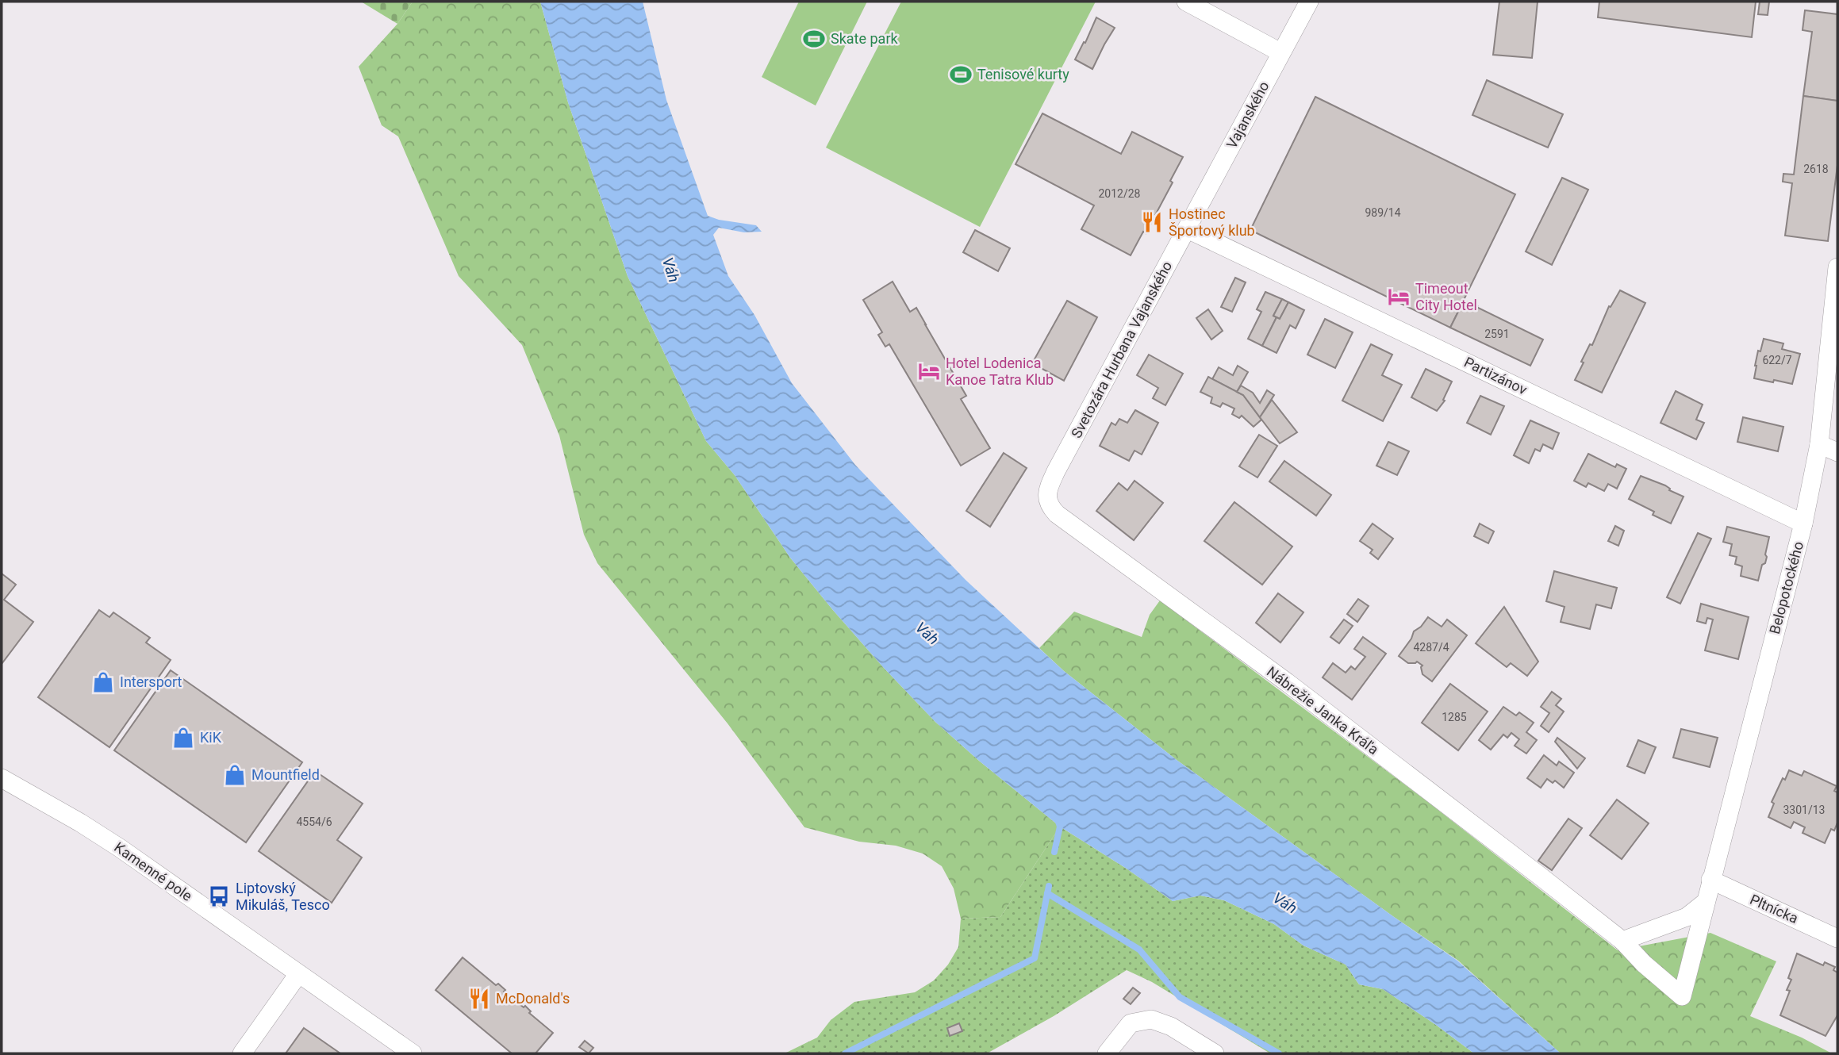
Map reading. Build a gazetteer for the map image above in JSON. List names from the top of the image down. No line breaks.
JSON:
{"streets":{"street":["Vajanského","Svetozára Hurbana Vajanského","Partizánov","Belopotockého","Nábrežie Janka Kráľa","Kamenné pole","Pltnícka"]},"crossings":[["Vajanského","Svetozára Hurbana Vajanského"],["Vajanského","Partizánov"],["Svetozára Hurbana Vajanského","Partizánov"],["Svetozára Hurbana Vajanského","Nábrežie Janka Kráľa"],["Partizánov","Belopotockého"],["Belopotockého","Nábrežie Janka Kráľa"],["Belopotockého","Pltnícka"]],"water":["Váh"],"places":{"sports":["Skate park","Tenisové kurty"],"restaurant":["Hostinec Športový klub","McDonald's"],"hotel":["Timeout City Hotel","Hotel Lodenica Kanoe Tatra Klub"],"shop":["Intersport","KiK","Mountfield"],"bus stop":["Liptovský Mikuláš, Tesco"]},"house_numbers":["2618","2012/28","989/14","2591","622/7","4287/4","1285","3301/13","4554/6"]}
